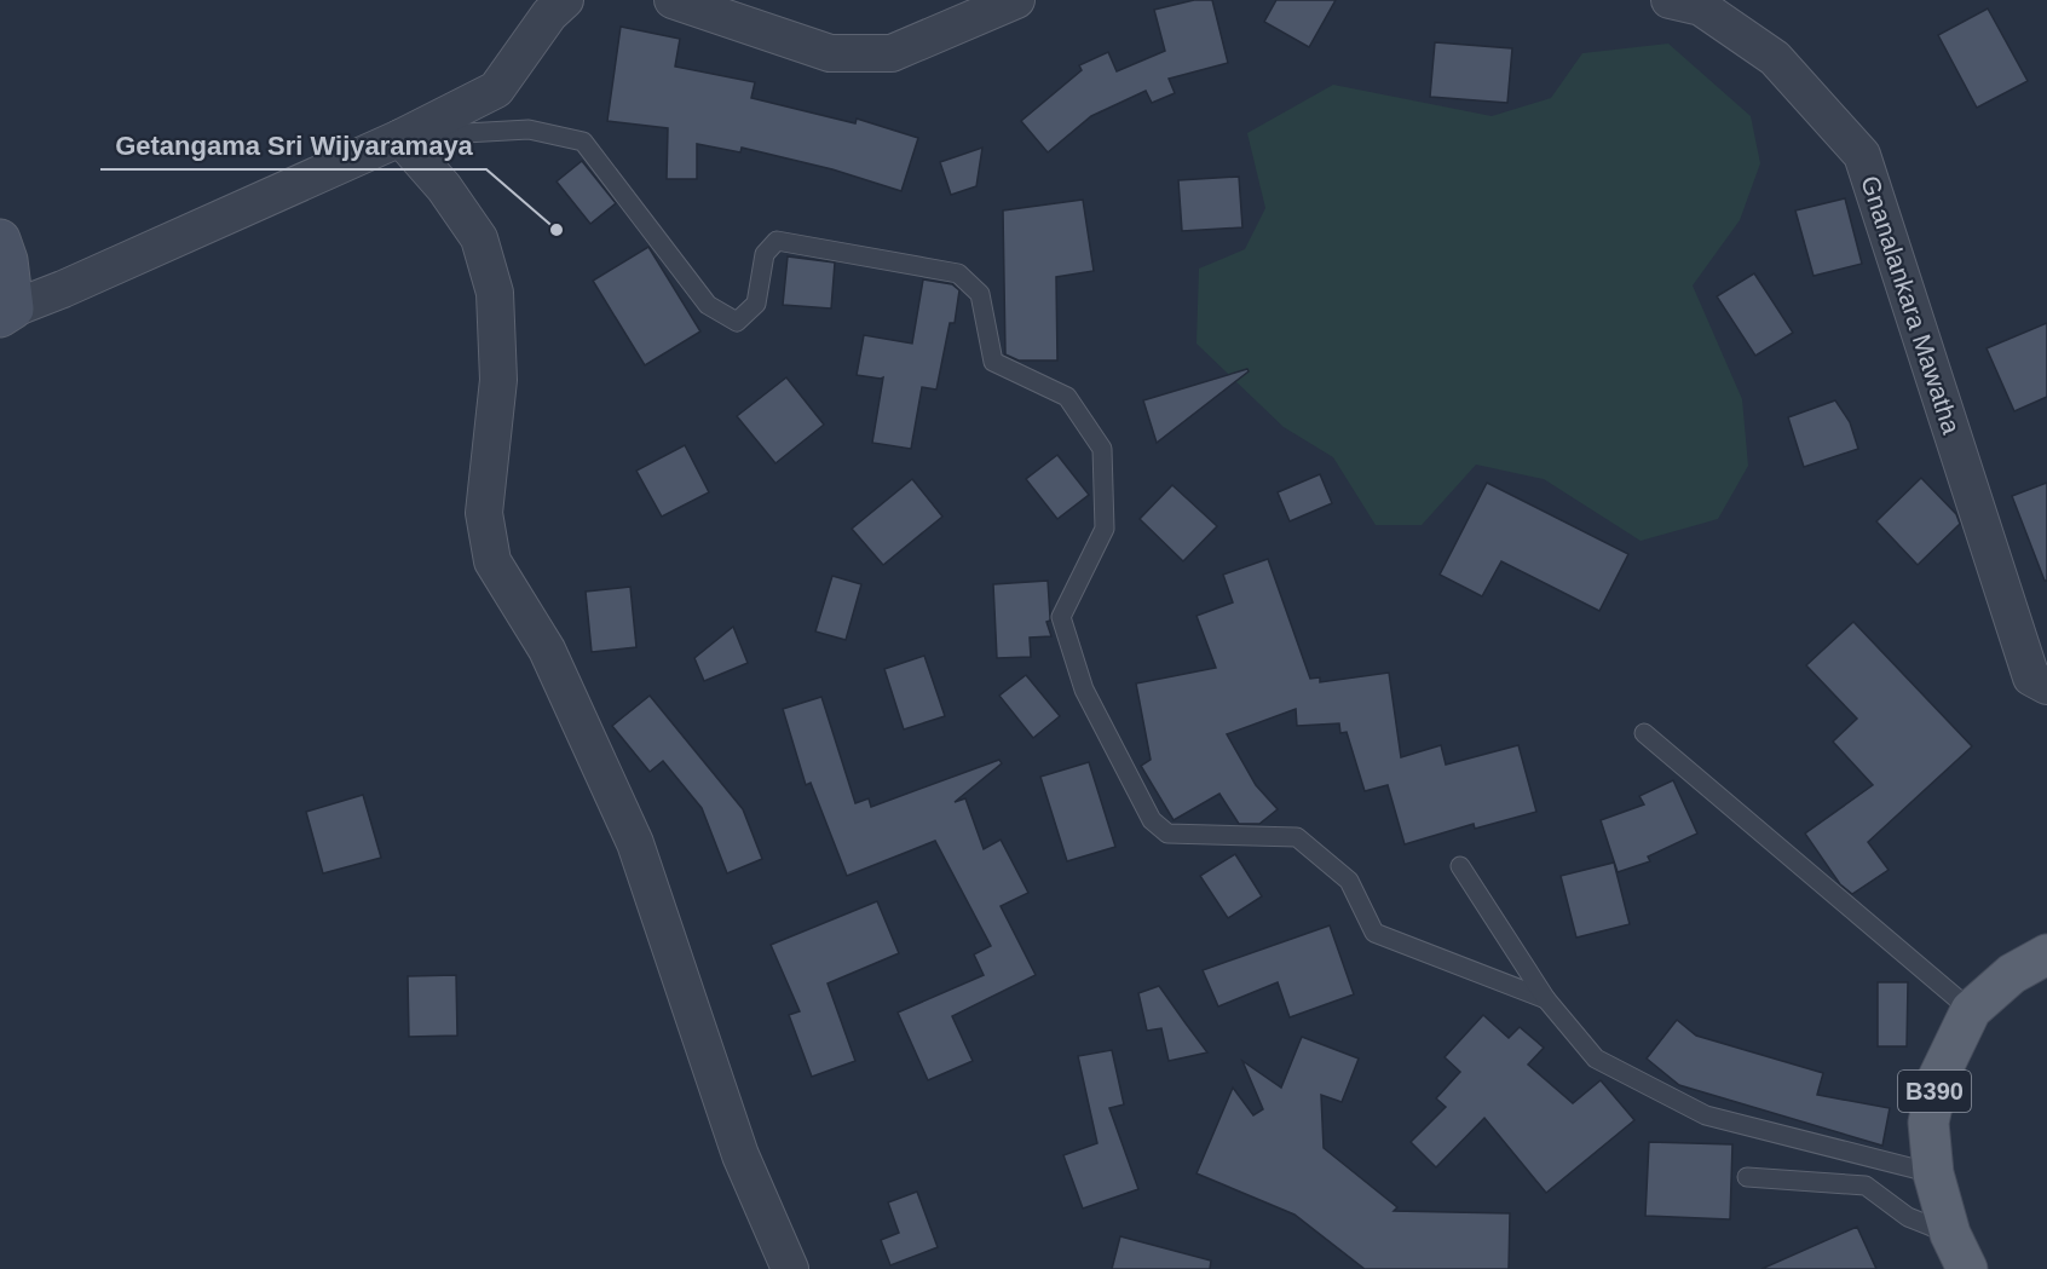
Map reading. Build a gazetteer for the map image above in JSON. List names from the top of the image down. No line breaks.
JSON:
{"streets":{"main road":["B390"],"street":["Gnanalankara Mawatha"]},"places":["Getangama Sri Wijyaramaya"]}
